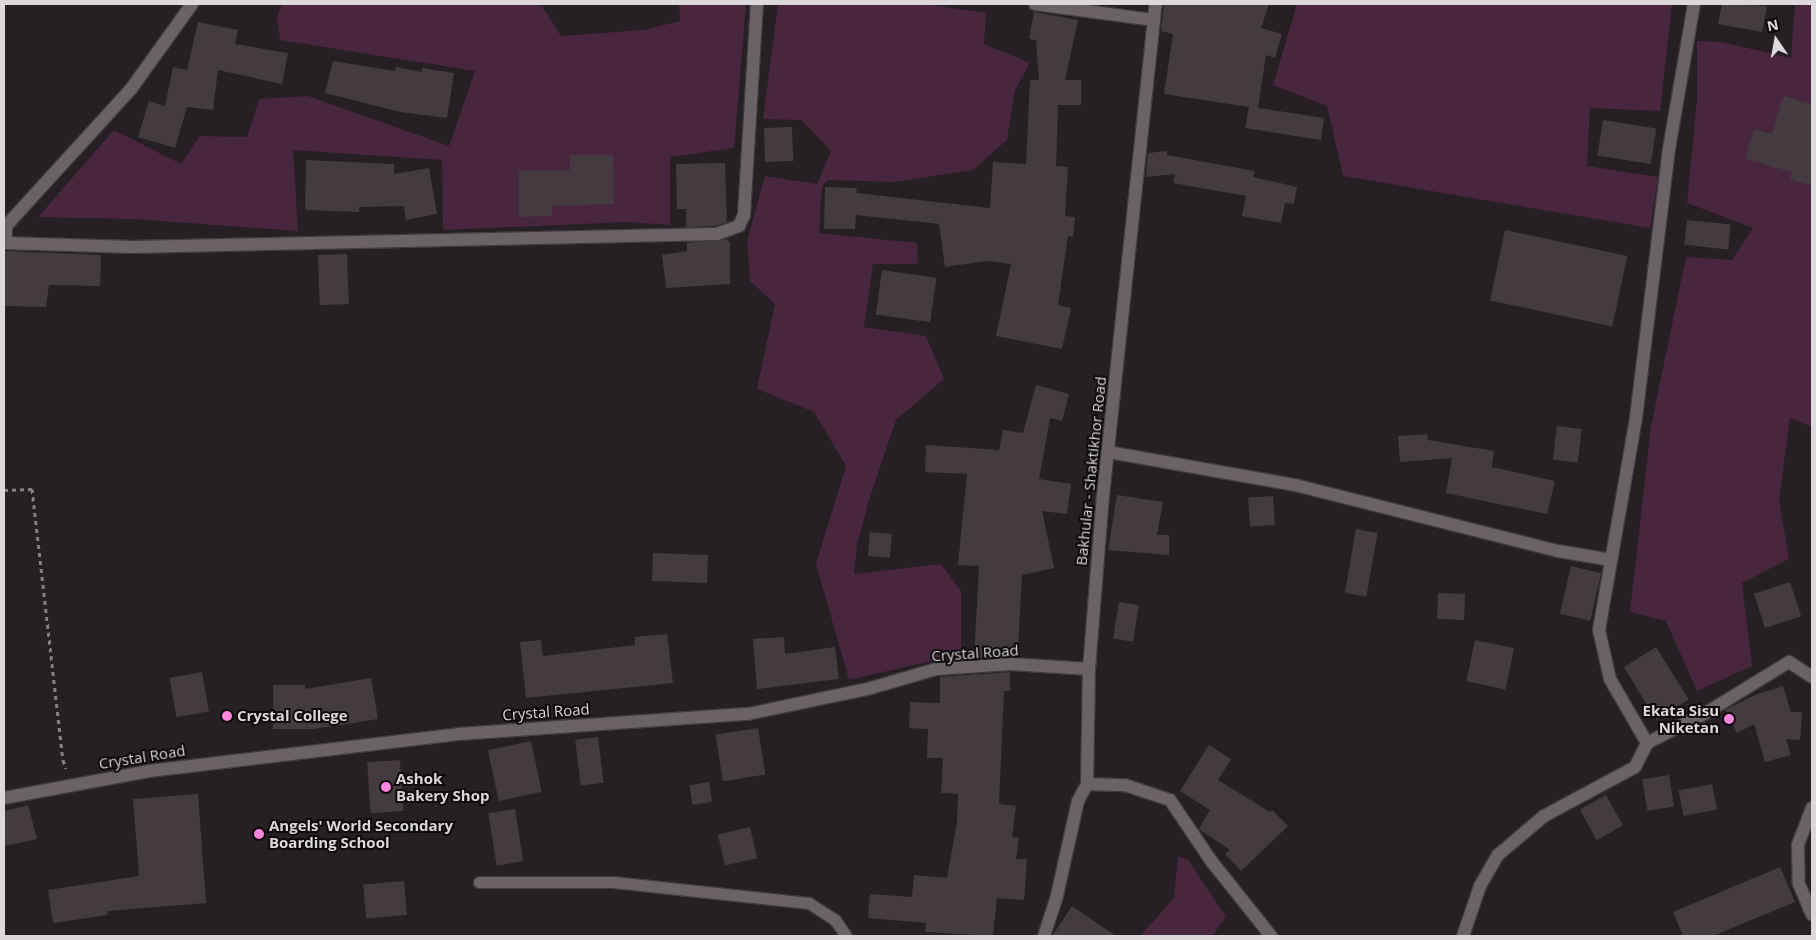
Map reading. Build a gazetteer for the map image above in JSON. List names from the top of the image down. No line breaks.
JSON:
{"streets":{"street":["Bakhular - Shaktikhor Road","Crystal Road"]},"crossings":[["Bakhular - Shaktikhor Road","Crystal Road"]],"places":["Crystal College","Ekata Sisu Niketan","Ashok Bakery Shop","Angels' World Secondary Boarding School"],"north":"top"}
